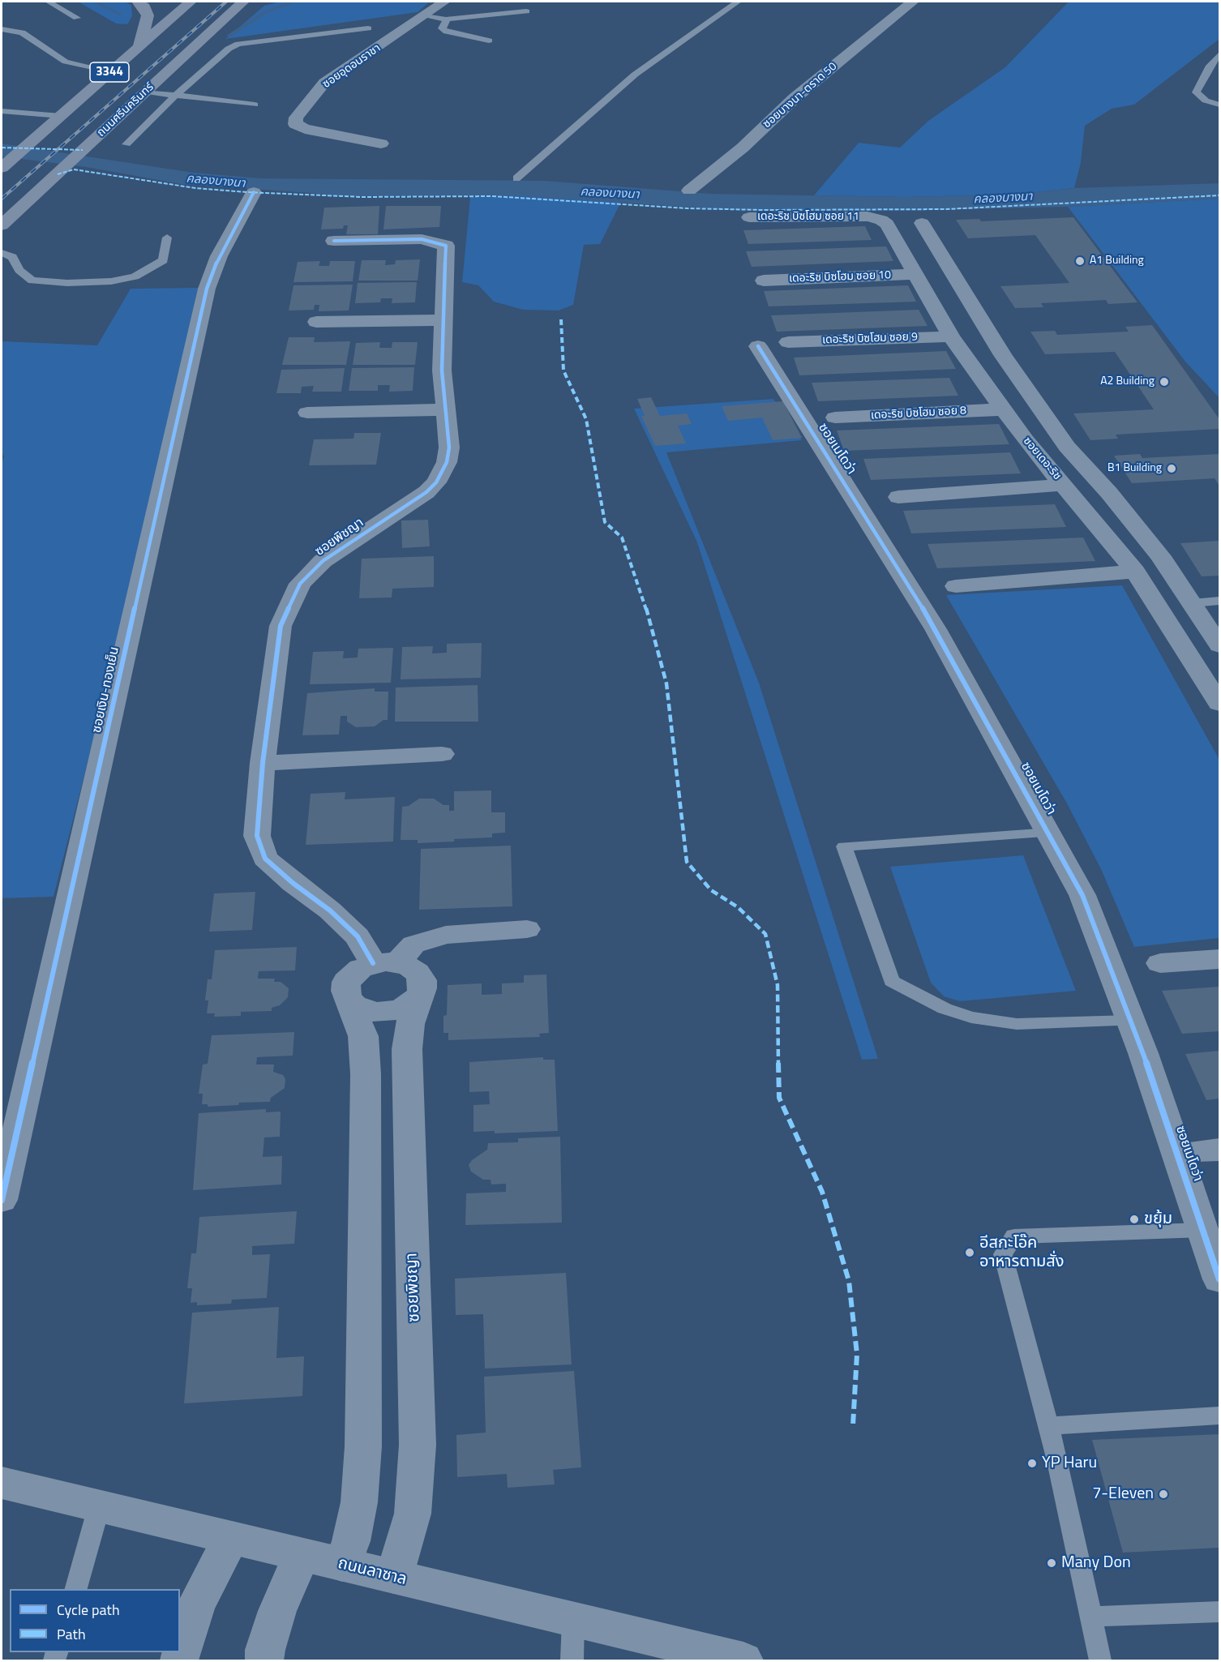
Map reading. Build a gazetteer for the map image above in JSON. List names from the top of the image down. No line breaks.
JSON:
{"streets":{"main road":["3344","ถนนศรีนครินทร์"],"street":["ซอยอุดอนราชา","ซอยบางนา-ตราด 50","เดอะริช บิซโฮม ซอย 11","เดอะริช บิซโฮม ซอย 10","เดอะริช บิซโฮม ซอย 9","เดอะริช บิซโฮม ซอย 8","ซอยเมโดว่า","ซอยเดอะริช","ซอยพิชญา","ซอยเงิน-ทองเย็น","ถนนลาซาล"]},"crossings":[["เดอะริช บิซโฮม ซอย 11","ซอยเดอะริช"],["เดอะริช บิซโฮม ซอย 10","ซอยเดอะริช"],["เดอะริช บิซโฮม ซอย 9","ซอยเดอะริช"],["เดอะริช บิซโฮม ซอย 8","ซอยเดอะริช"],["ซอยพิชญา","ถนนลาซาล"]],"water":["คลองบางนา"],"places":["A1 Building","A2 Building","B1 Building","ขยุ้ม","อีสกะโอ๊ค อาหารตามสั่ง","YP Haru","7-Eleven","Many Don"],"legend":["Cycle path","Path"]}
